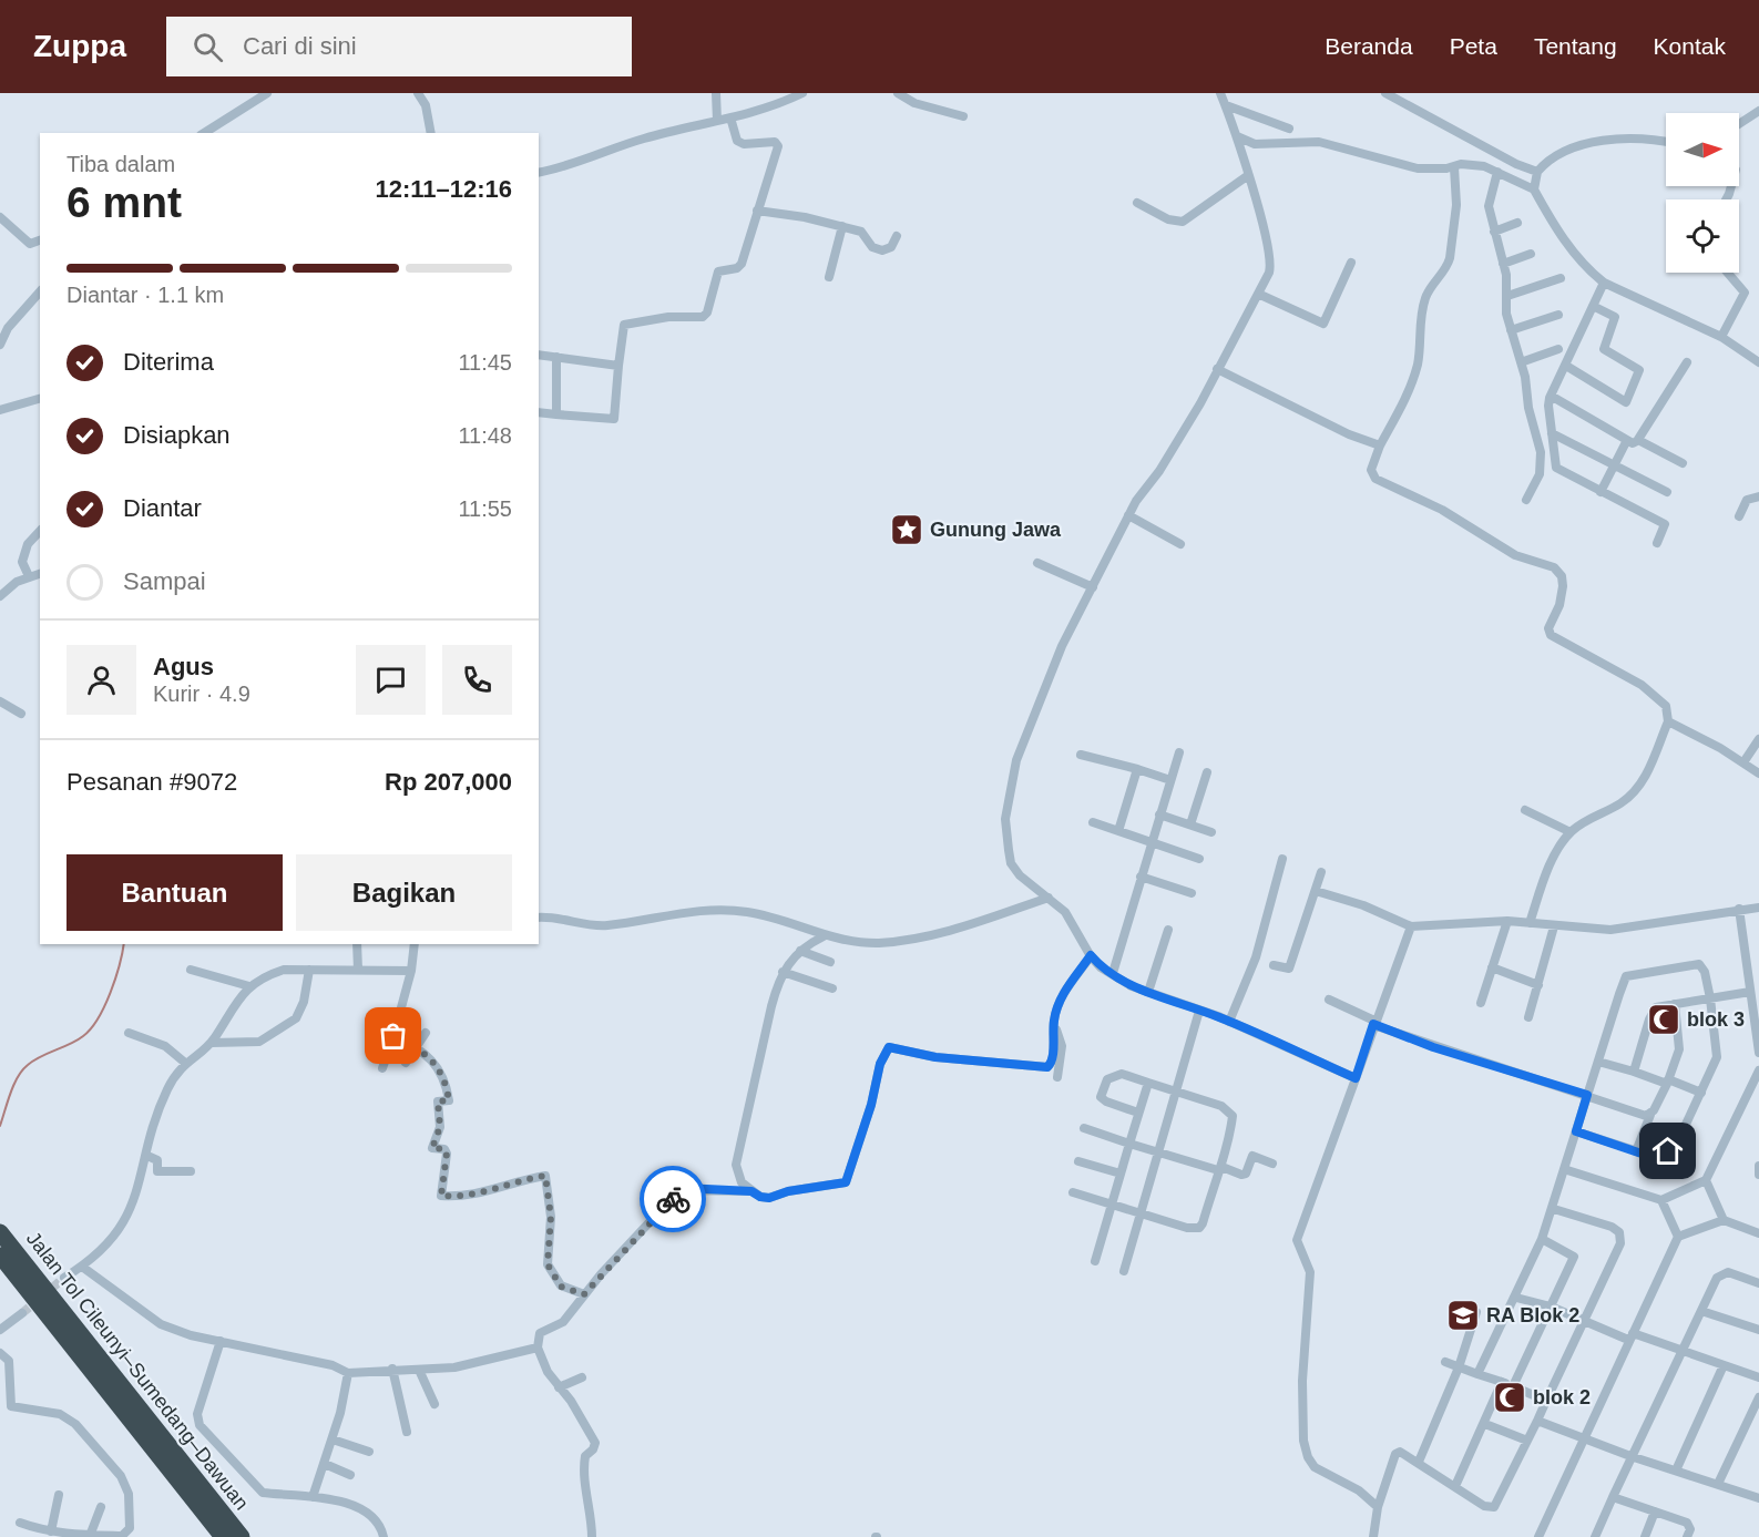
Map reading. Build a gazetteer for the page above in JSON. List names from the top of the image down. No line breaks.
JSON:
{"streets":{"highway":["Jalan Tol Cileunyi–Sumedang–Dawuan"]},"places":{"place":["Gunung Jawa"],"mosque":["blok 3","blok 2"],"school or university":["RA Blok 2"]},"north":"right","page":{"header":"Zuppa","search":"Cari di sini","nav":["Beranda","Peta","Tentang","Kontak"],"heading":["6 mnt","Tiba dalam","12:11–12:16"],"panel":["Agus","Kurir · 4.9","Pesanan #9072","Rp 207,000"],"bar":"Diantar · 1.1 km","list":[["Diterima","11:45"],["Disiapkan","11:48"],["Diantar","11:55"],"Sampai"],"buttons":["Bantuan","Bagikan"]}}
